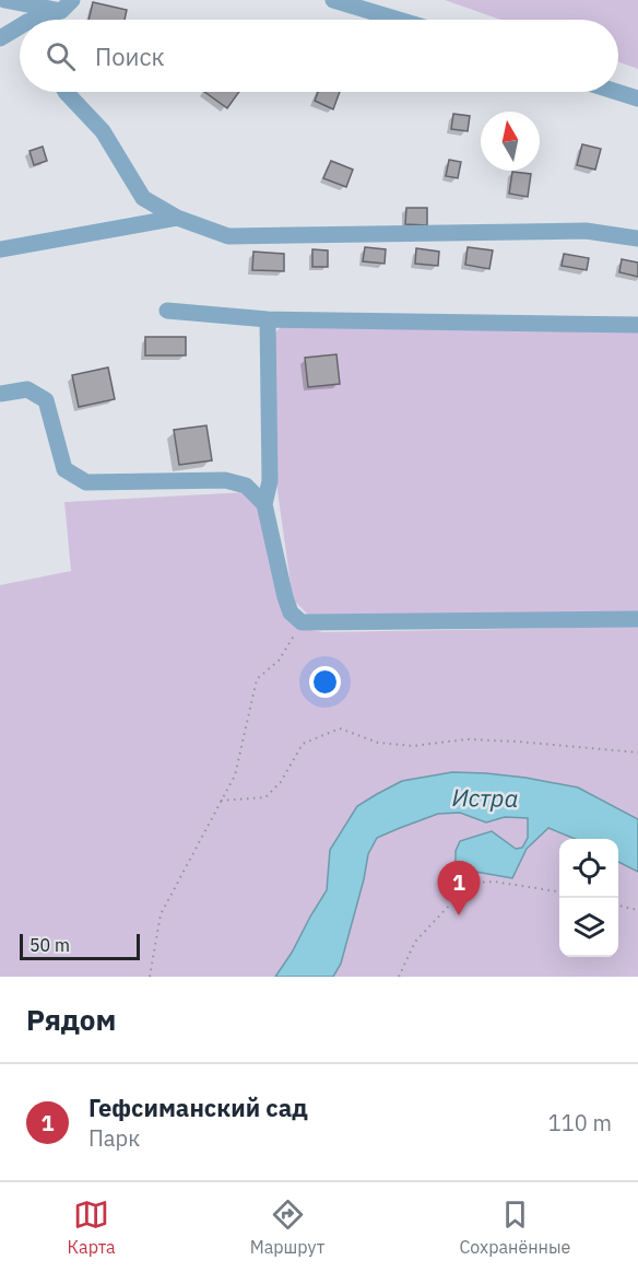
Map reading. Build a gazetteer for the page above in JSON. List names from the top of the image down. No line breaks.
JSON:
{"water":["Истра"],"scale_bar":"50 m","north":"top","page":{"search":"Поиск","pins":"1","scale":"50 m","heading":"Рядом","list":[{"mark":"1","name":"Гефсиманский сад","note":"Парк","value":"110 m"}],"nav":["Карта","Маршрут","Сохранённые"]}}
